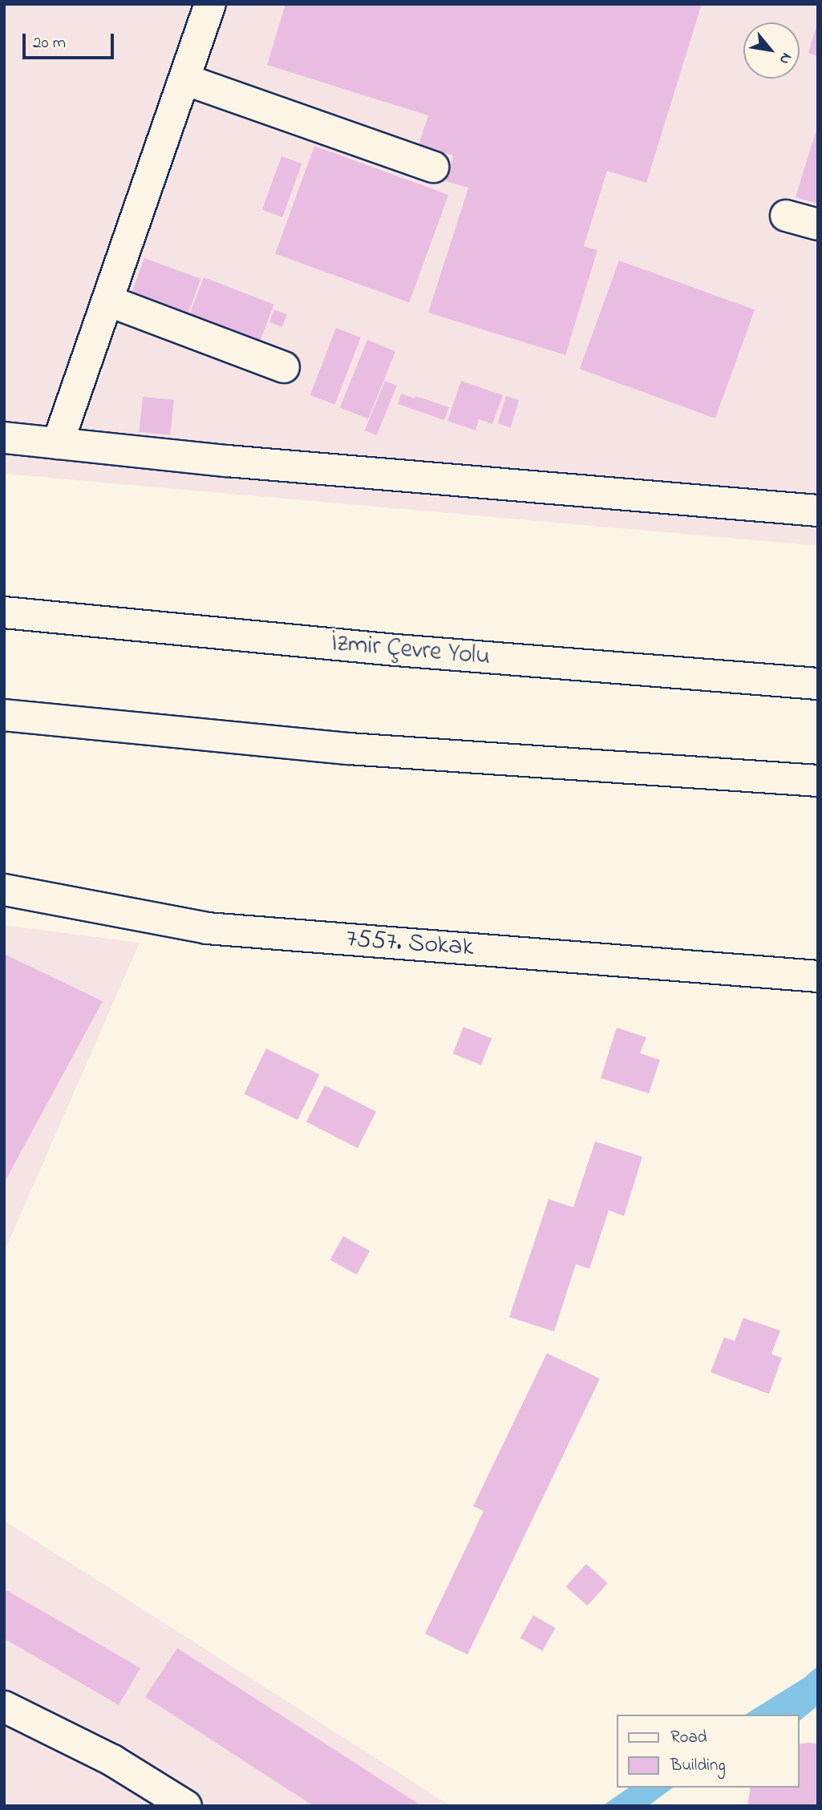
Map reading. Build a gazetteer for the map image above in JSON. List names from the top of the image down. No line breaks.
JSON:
{"streets":{"main road":["İzmir Çevre Yolu","7557. Sokak"]},"legend":["Road","Building"],"scale_bar":"20 m","north":"bottom right"}
